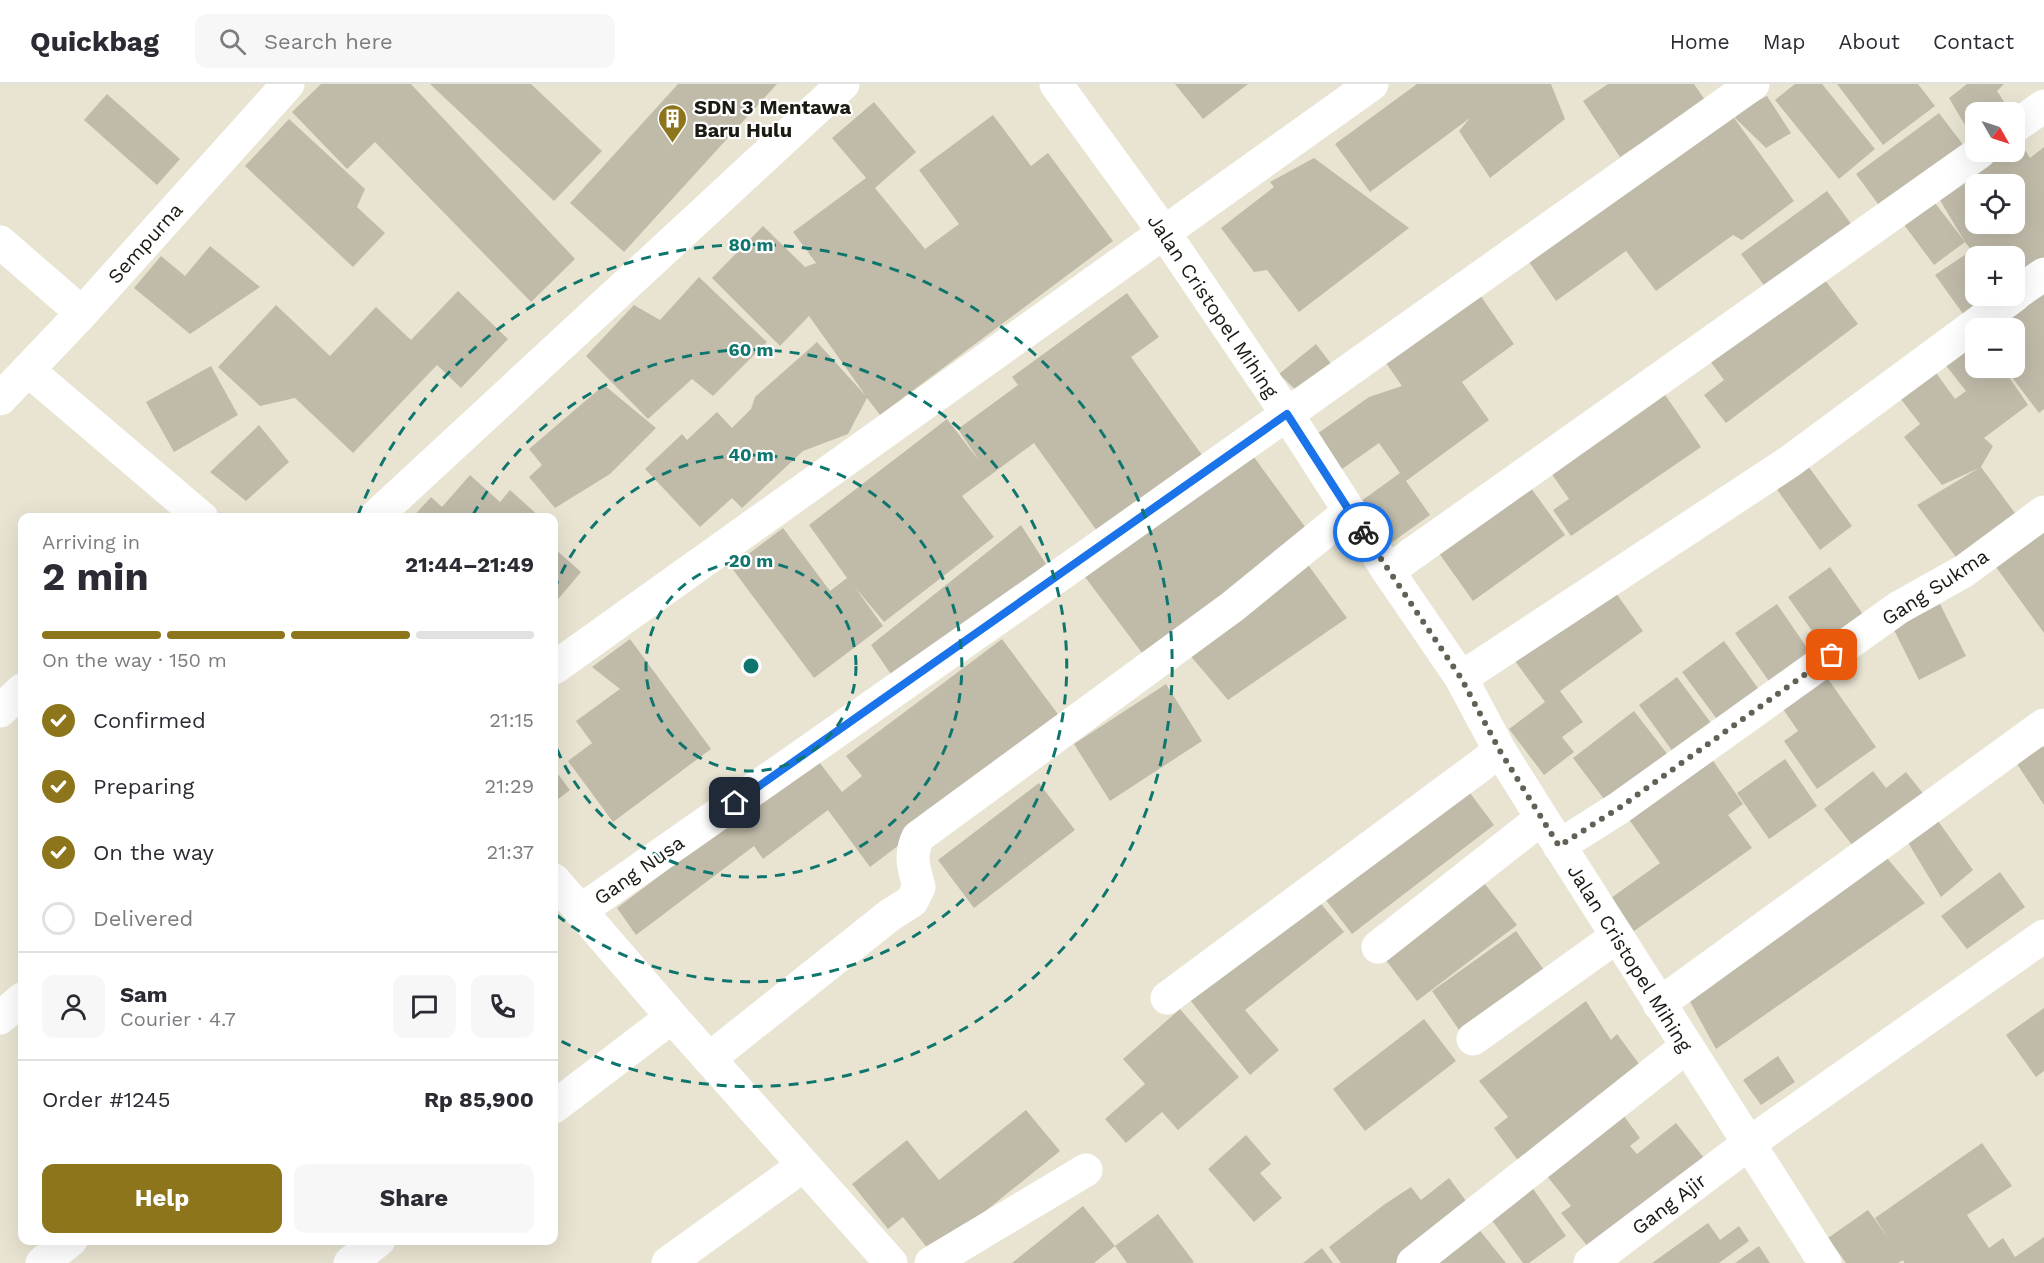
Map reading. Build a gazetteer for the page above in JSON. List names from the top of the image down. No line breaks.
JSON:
{"streets":{"street":["Sempurna","Jalan Cristopel Mihing","Gang Sukma","Gang Nusa","Gang Ajir"]},"crossings":[["Jalan Cristopel Mihing","Gang Sukma"],["Jalan Cristopel Mihing","Gang Nusa"],["Jalan Cristopel Mihing","Gang Ajir"]],"places":{"building":["SDN 3 Mentawa Baru Hulu"]},"north":"bottom right","page":{"header":"Quickbag","search":"Search here","nav":["Home","Map","About","Contact"],"map_buttons":["+","−"],"heading":["2 min","Arriving in","21:44–21:49"],"panel":["Sam","Courier · 4.7","Order #1245","Rp 85,900"],"bar":"On the way · 150 m","list":[["Confirmed","21:15"],["Preparing","21:29"],["On the way","21:37"],"Delivered"],"buttons":["Help","Share"]},"rings":["80 m","60 m","40 m","20 m"]}
